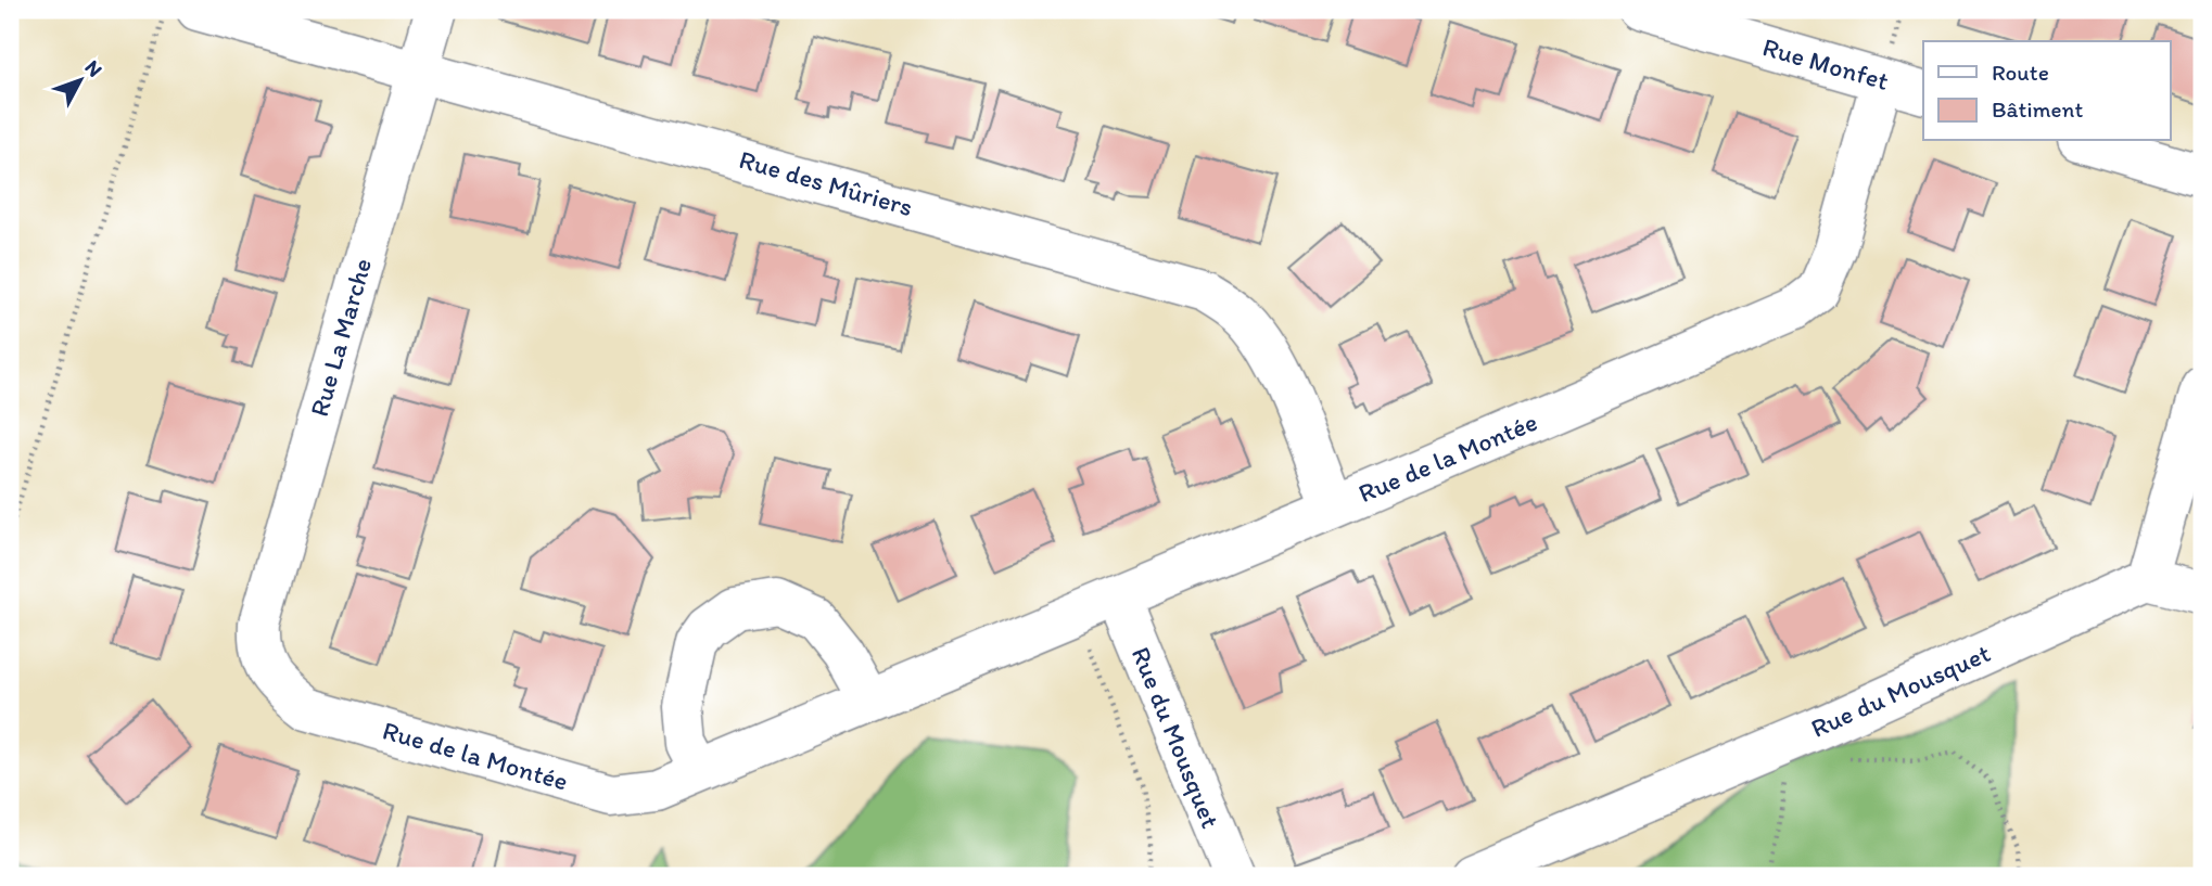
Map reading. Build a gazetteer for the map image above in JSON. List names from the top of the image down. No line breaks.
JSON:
{"streets":{"street":["Rue Monfet","Rue des Mûriers","Rue La Marche","Rue de la Montée","Rue du Mousquet"]},"crossings":[["Rue Monfet","Rue de la Montée"],["Rue des Mûriers","Rue La Marche"],["Rue des Mûriers","Rue de la Montée"],["Rue La Marche","Rue de la Montée"],["Rue de la Montée","Rue du Mousquet"]],"legend":["Route","Bâtiment"],"north":"top right"}
